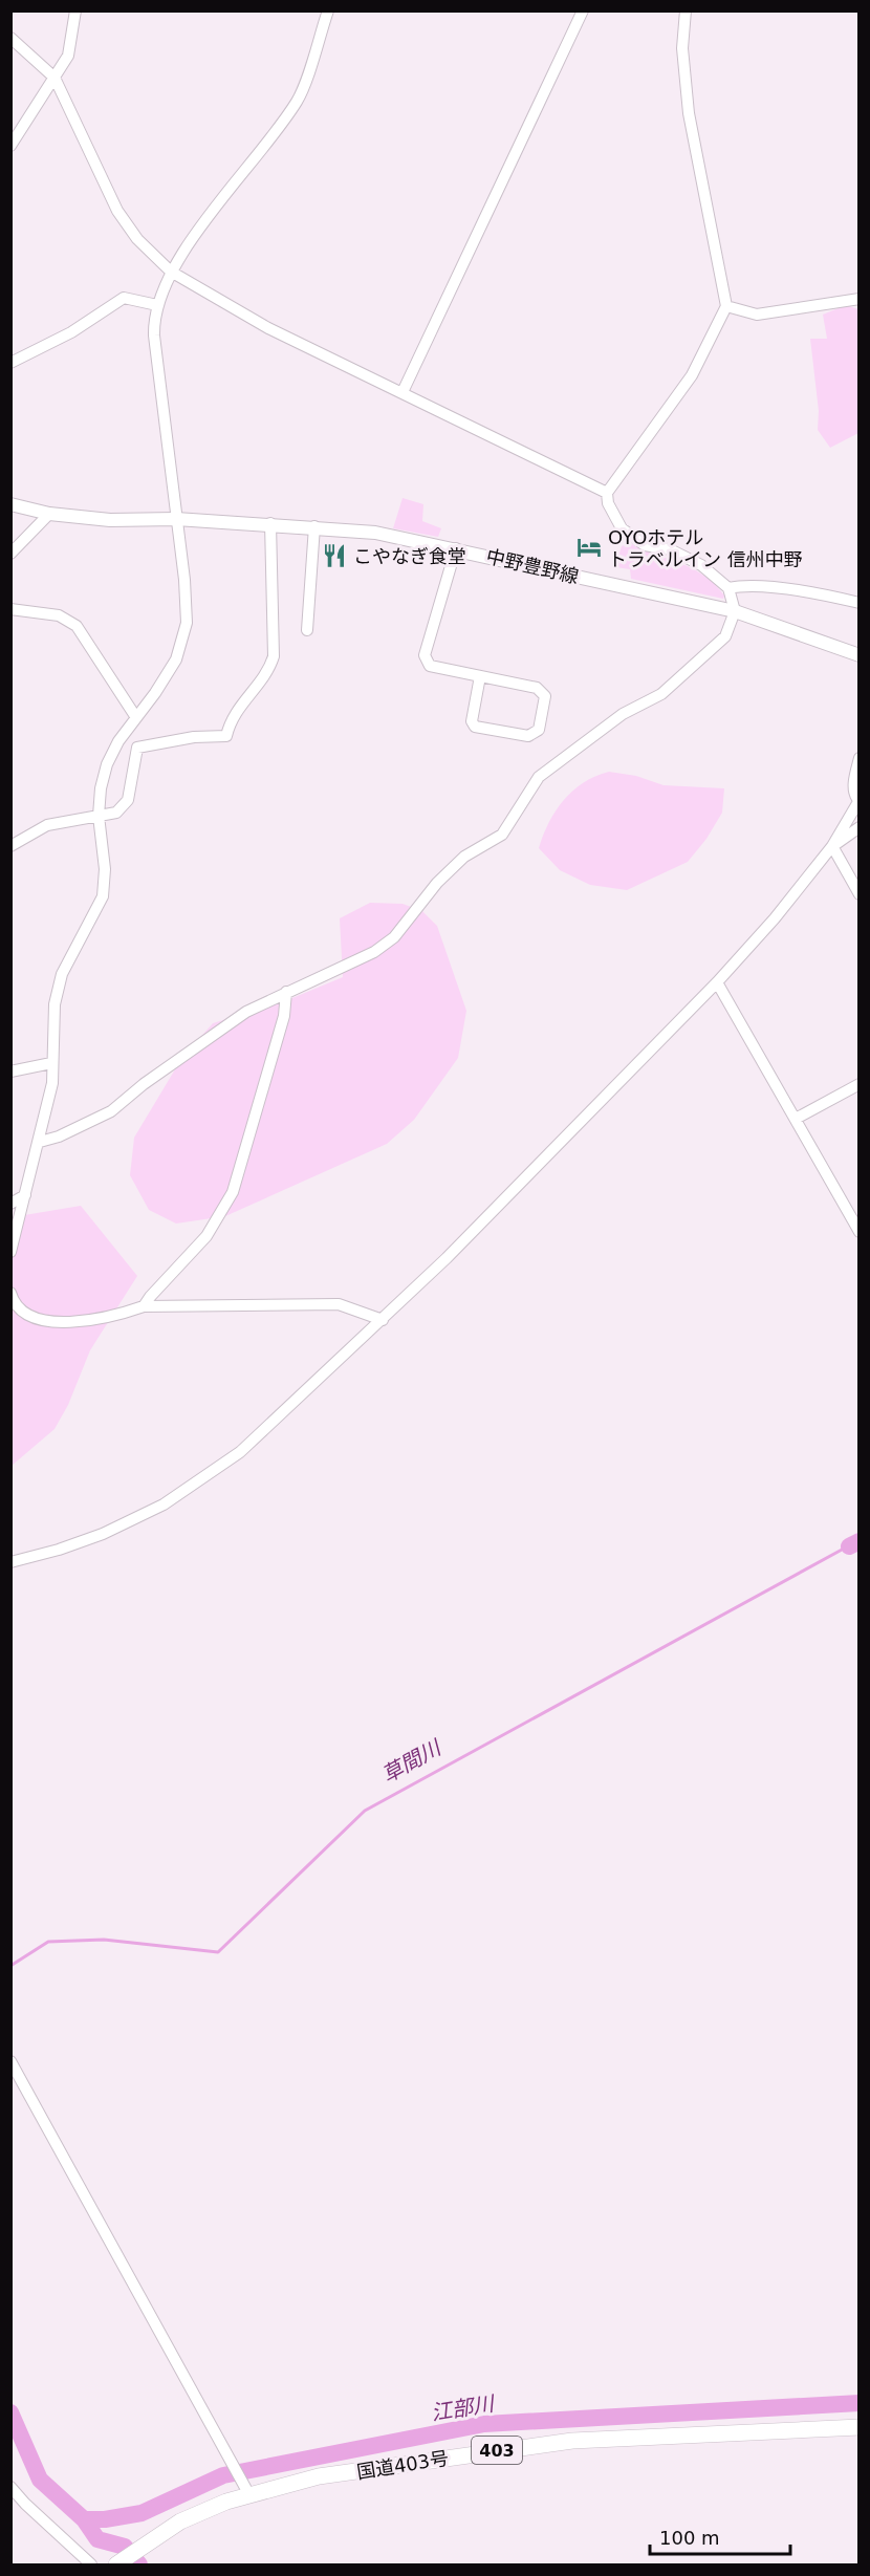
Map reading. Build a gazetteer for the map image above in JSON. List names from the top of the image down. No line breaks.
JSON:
{"streets":{"highway":["403","国道403号"],"main road":["中野豊野線"]},"water":["草間川","江部川"],"places":{"hotel":["OYOホテル トラベルイン 信州中野"],"restaurant":["こやなぎ食堂"]},"scale_bar":"100 m"}
